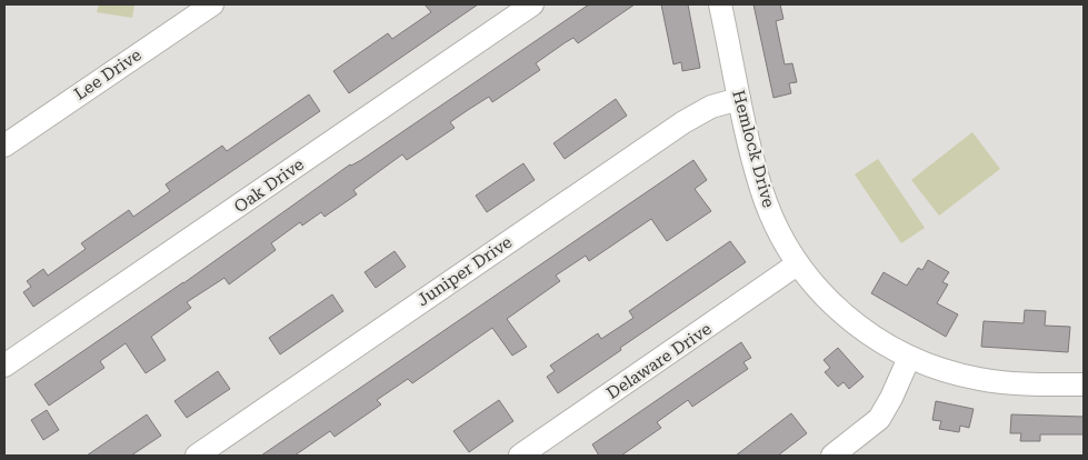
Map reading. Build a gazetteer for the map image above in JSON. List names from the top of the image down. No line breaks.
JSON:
{"streets":{"street":["Lee Drive","Hemlock Drive","Oak Drive","Juniper Drive","Delaware Drive"]},"crossings":[["Hemlock Drive","Juniper Drive"],["Hemlock Drive","Delaware Drive"]]}
